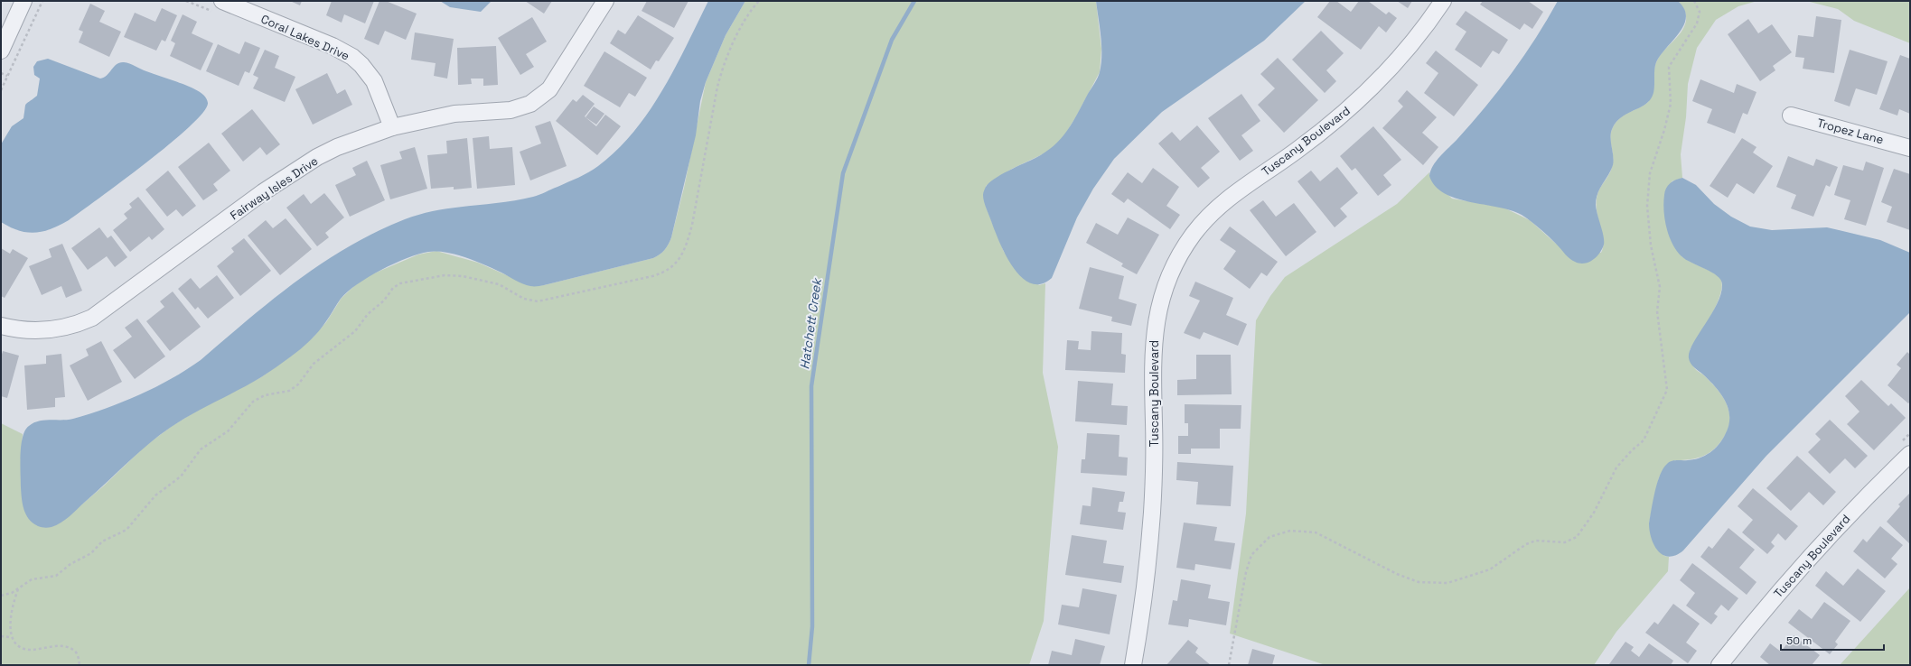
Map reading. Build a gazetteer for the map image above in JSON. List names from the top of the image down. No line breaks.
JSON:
{"streets":{"street":["Coral Lakes Drive","Tropez Lane","Tuscany Boulevard","Fairway Isles Drive"]},"crossings":[["Coral Lakes Drive","Fairway Isles Drive"]],"water":["Hatchett Creek"],"scale_bar":"50 m"}
